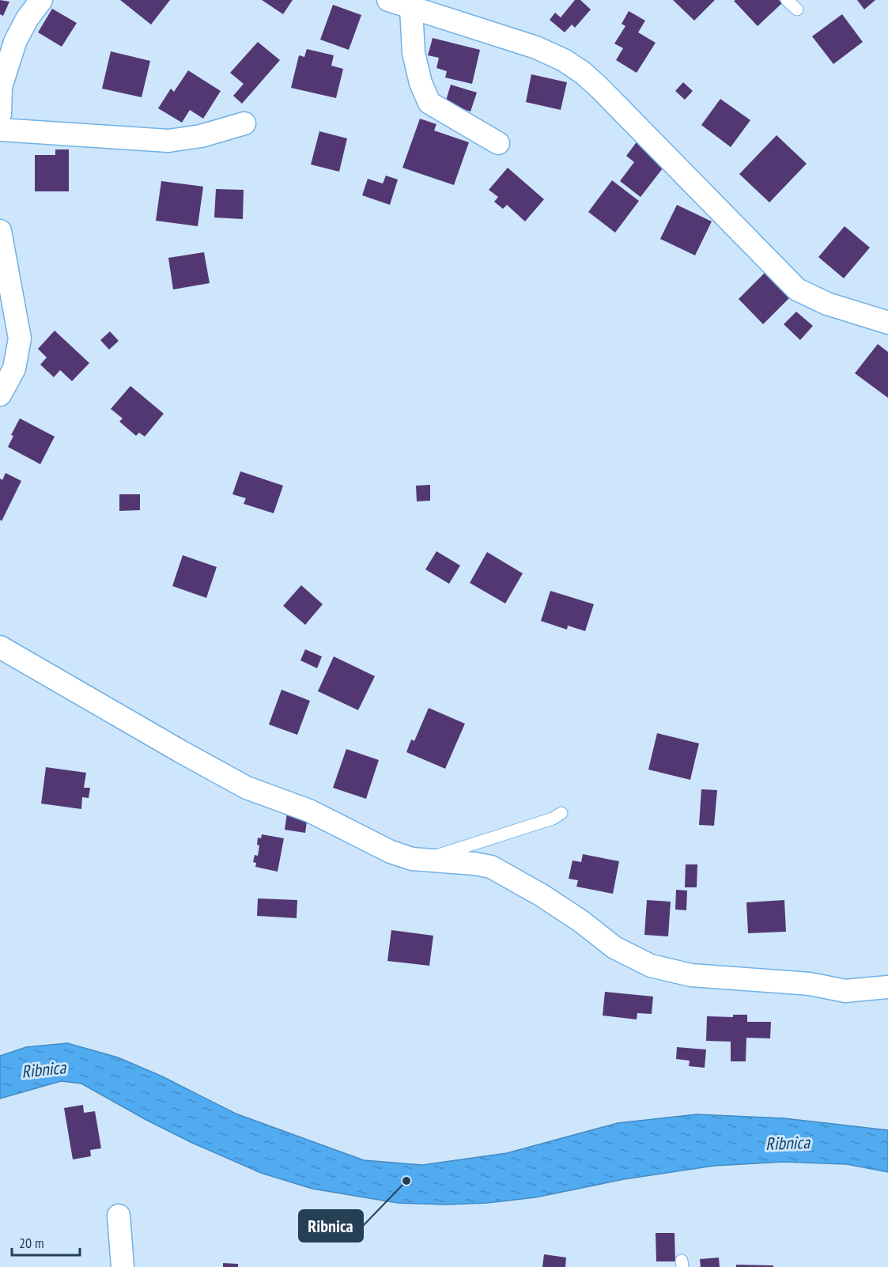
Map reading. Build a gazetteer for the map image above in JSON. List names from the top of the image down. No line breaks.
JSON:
{"water":["Ribnica"],"places":["Ribnica"],"scale_bar":"20 m"}
